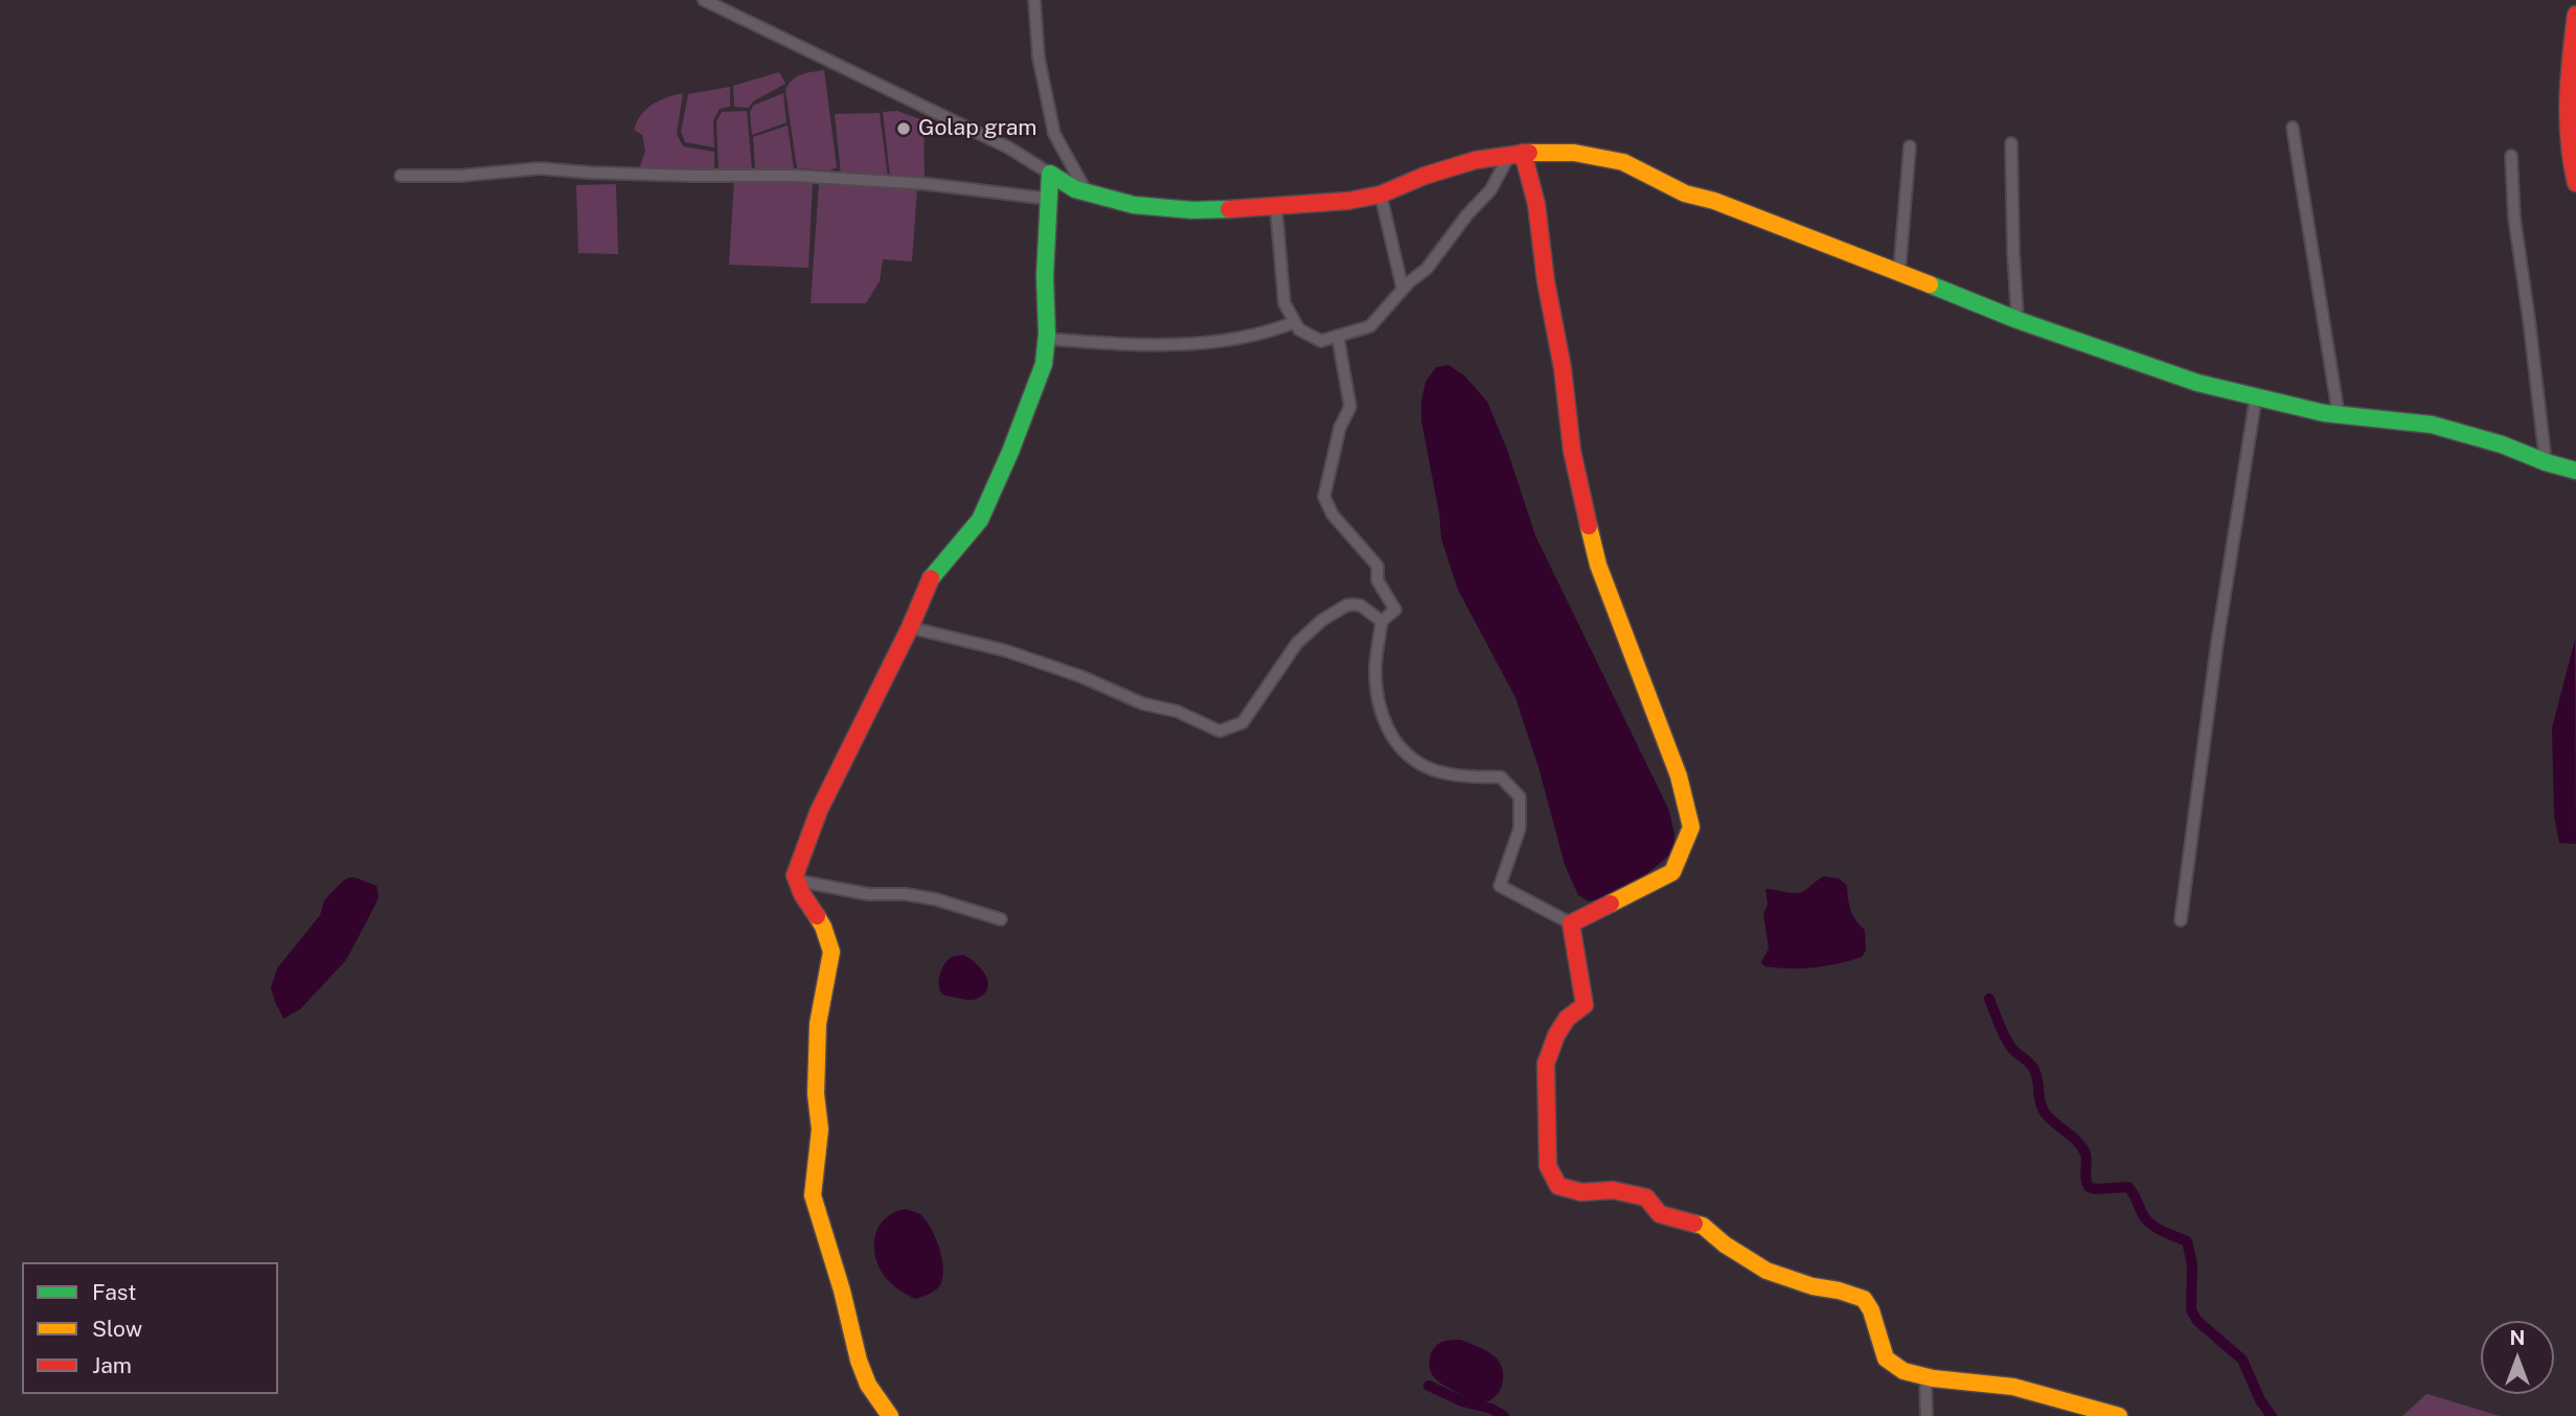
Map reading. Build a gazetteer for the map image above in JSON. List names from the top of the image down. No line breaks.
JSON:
{"places":["Golap gram"],"legend":["Fast","Slow","Jam"],"north":"top"}
